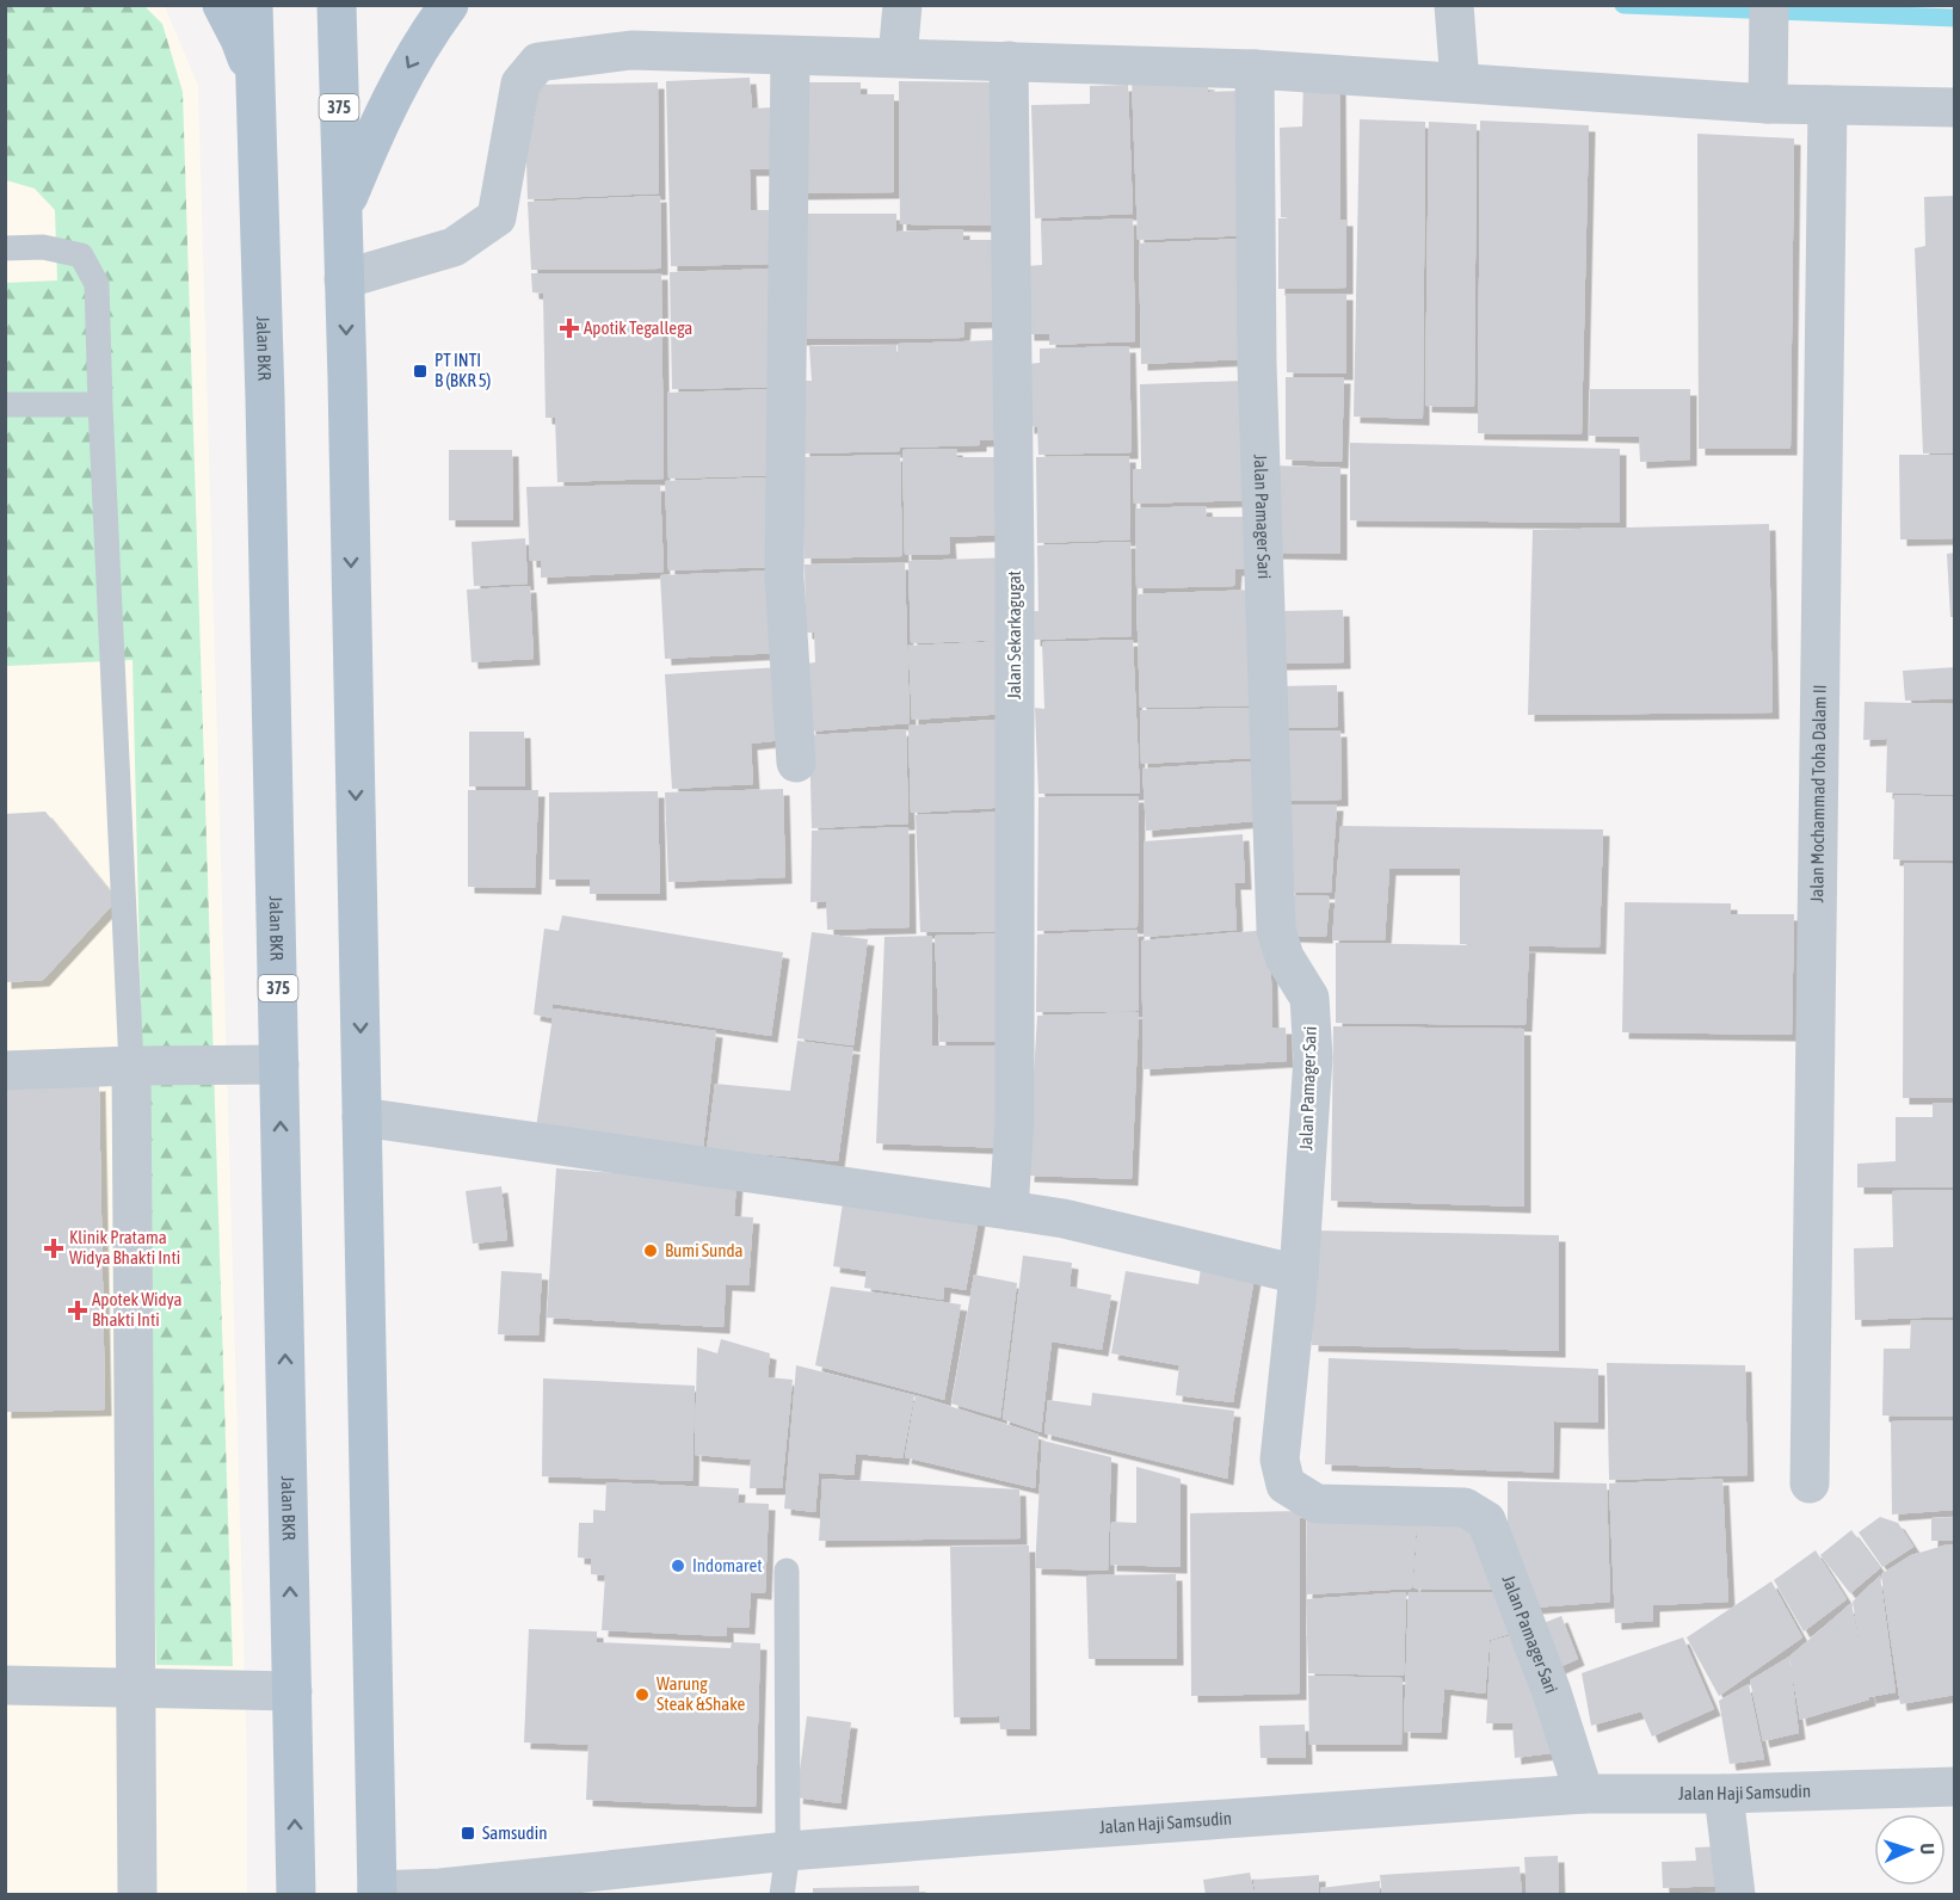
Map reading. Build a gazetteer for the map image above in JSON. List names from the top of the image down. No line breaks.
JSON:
{"streets":{"main road":["375","Jalan BKR"],"street":["Jalan Pamager Sari","Jalan Sekarkagugat","Jalan Mochammad Toha Dalam II","Jalan Haji Samsudin"]},"crossings":[["375","Jalan Haji Samsudin"],["Jalan Pamager Sari","Jalan Haji Samsudin"]],"places":{"health":["Apotik Tegallega","Klinik Pratama Widya Bhakti Inti","Apotek Widya Bhakti Inti"],"transit":["PT INTI B (BKR 5)","Samsudin"],"other":["Bumi Sunda","Indomaret","Warung Steak &Shake"]},"north":"right"}
